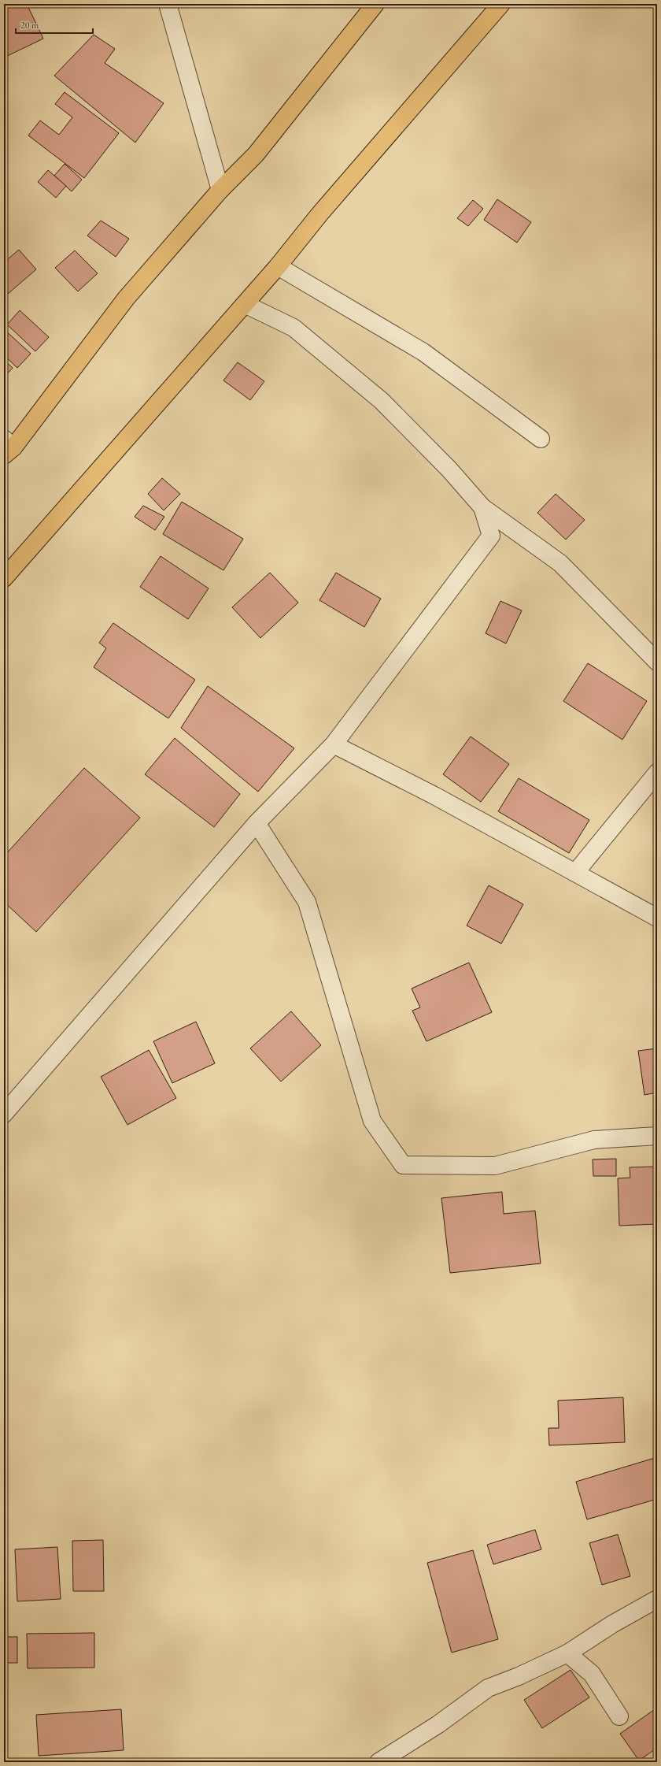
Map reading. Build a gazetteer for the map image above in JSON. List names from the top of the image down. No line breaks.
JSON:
{"scale_bar":"20 m"}
